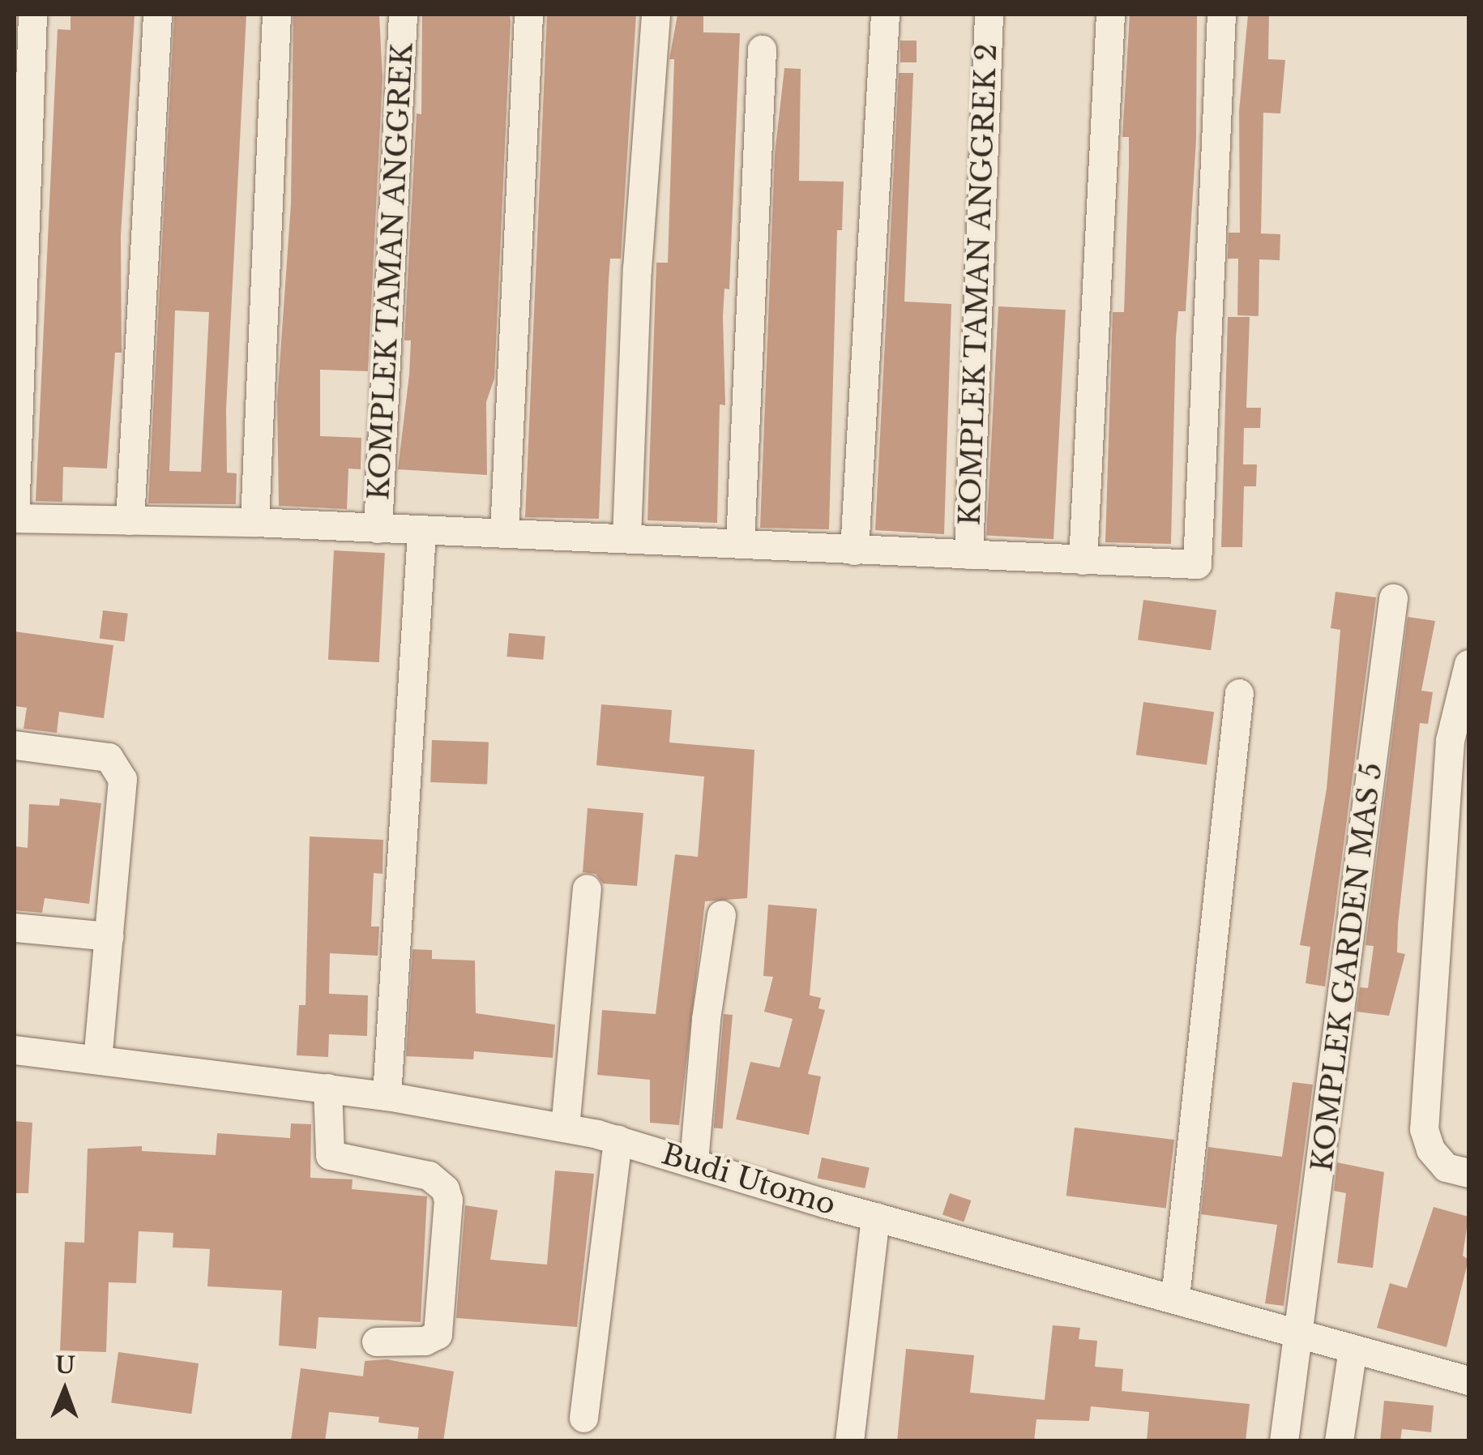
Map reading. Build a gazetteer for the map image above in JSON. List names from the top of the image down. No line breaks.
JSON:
{"streets":{"street":["KOMPLEK TAMAN ANGGREK","KOMPLEK TAMAN ANGGREK 2","KOMPLEK GARDEN MAS 5","Budi Utomo"]},"crossings":[["KOMPLEK GARDEN MAS 5","Budi Utomo"]],"north":"top"}
